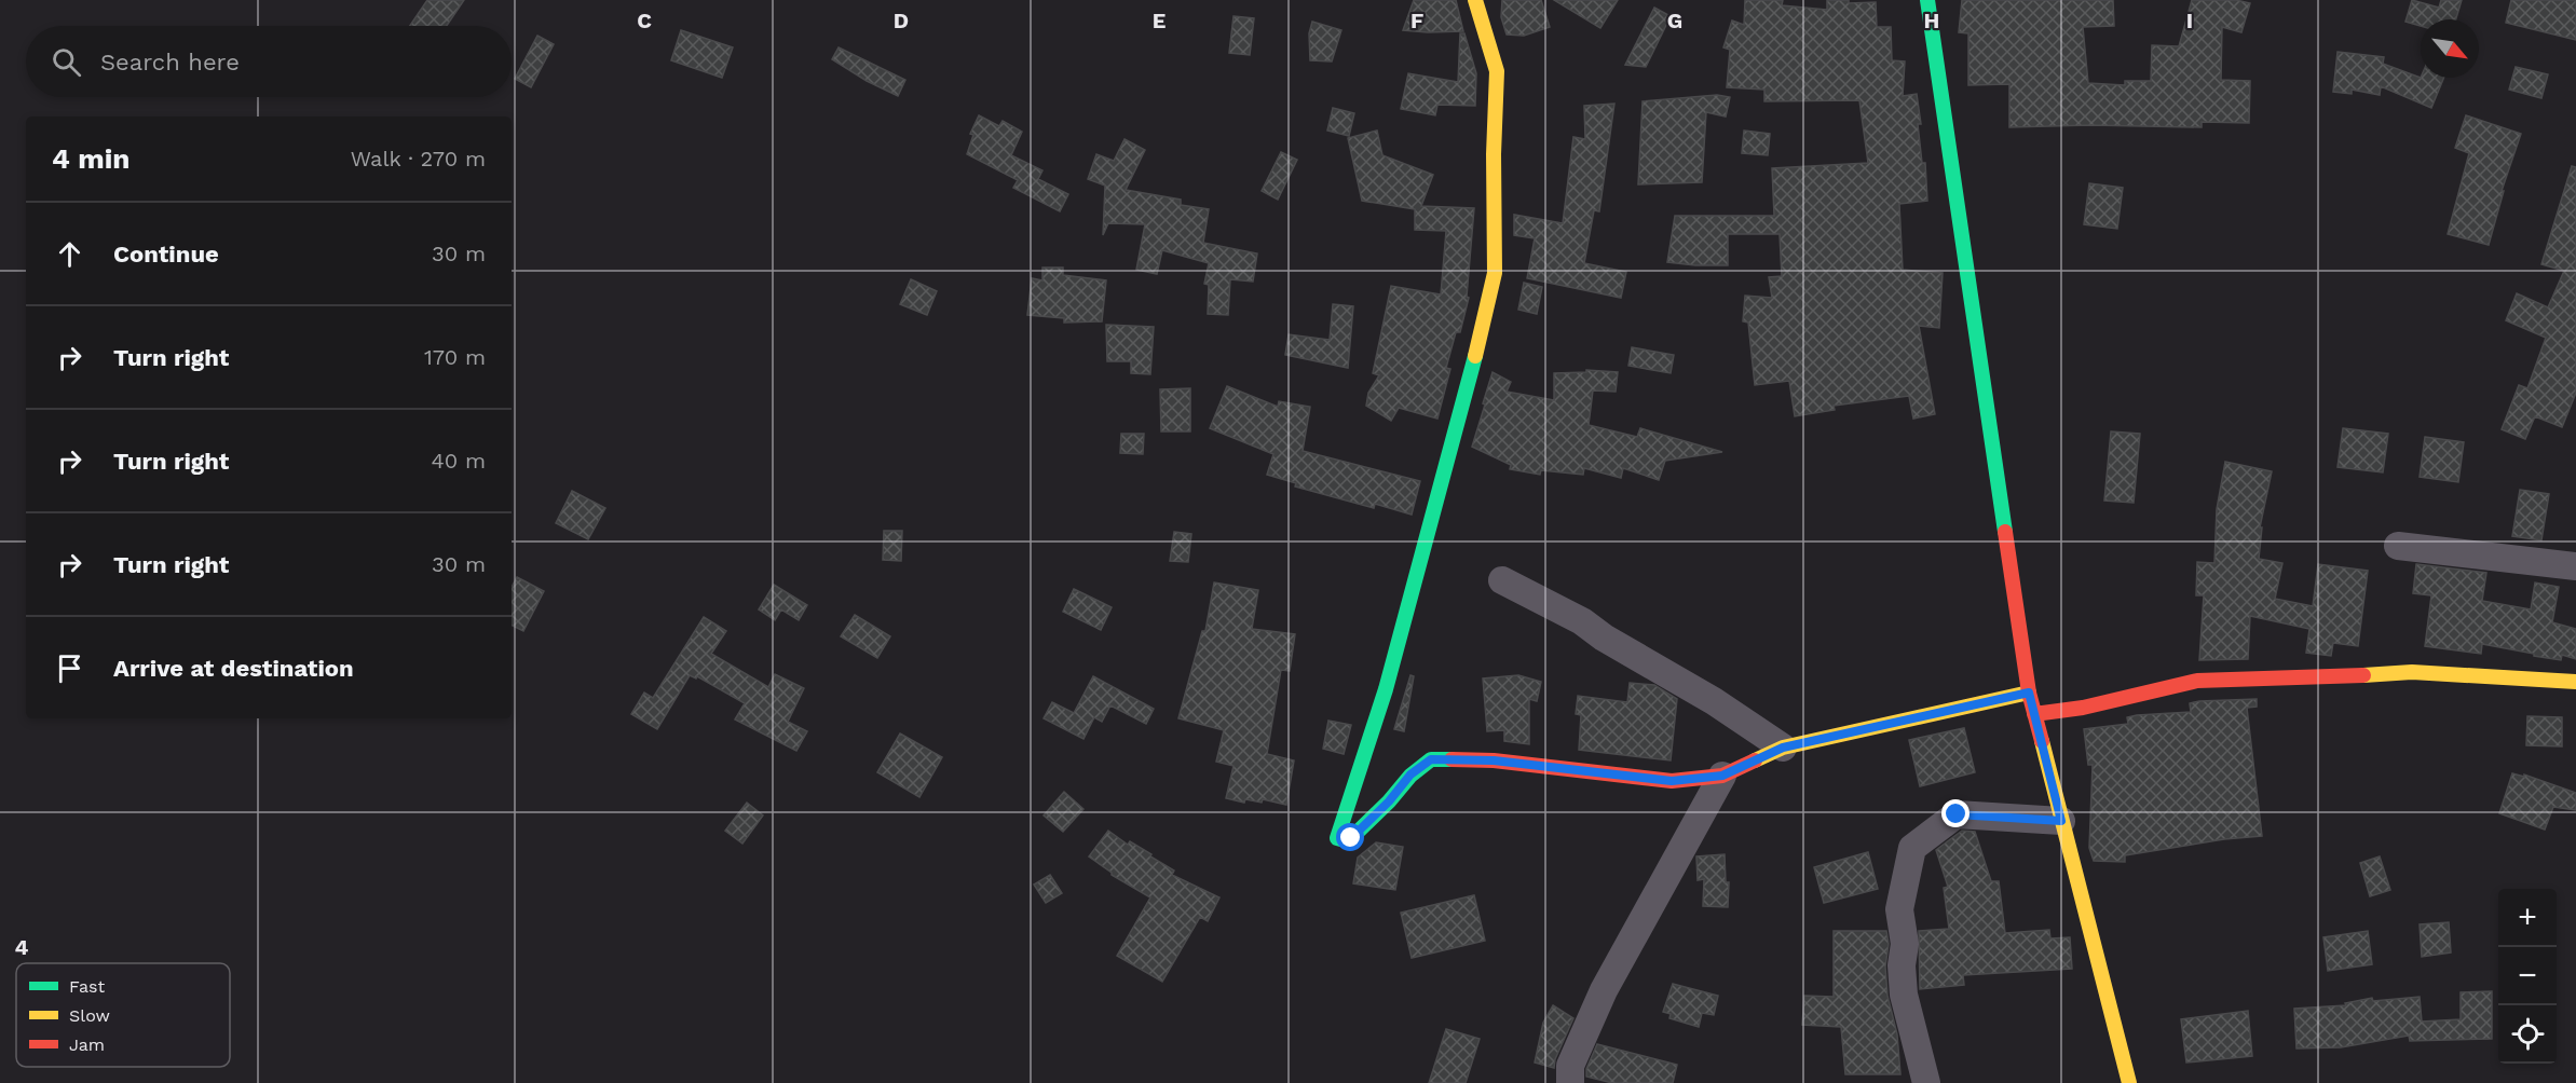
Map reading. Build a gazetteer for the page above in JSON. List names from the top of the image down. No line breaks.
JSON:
{"legend":["Fast","Slow","Jam"],"north":"bottom right","page":{"search":"Search here","heading":["4 min","Walk · 270 m"],"list":[["Continue","30 m"],["Turn right","170 m"],["Turn right","40 m"],["Turn right","30 m"],"Arrive at destination"],"map_buttons":["+","−"]},"grid":{"columns":["C","D","E","F","G","H","I"],"rows":["4"]}}
